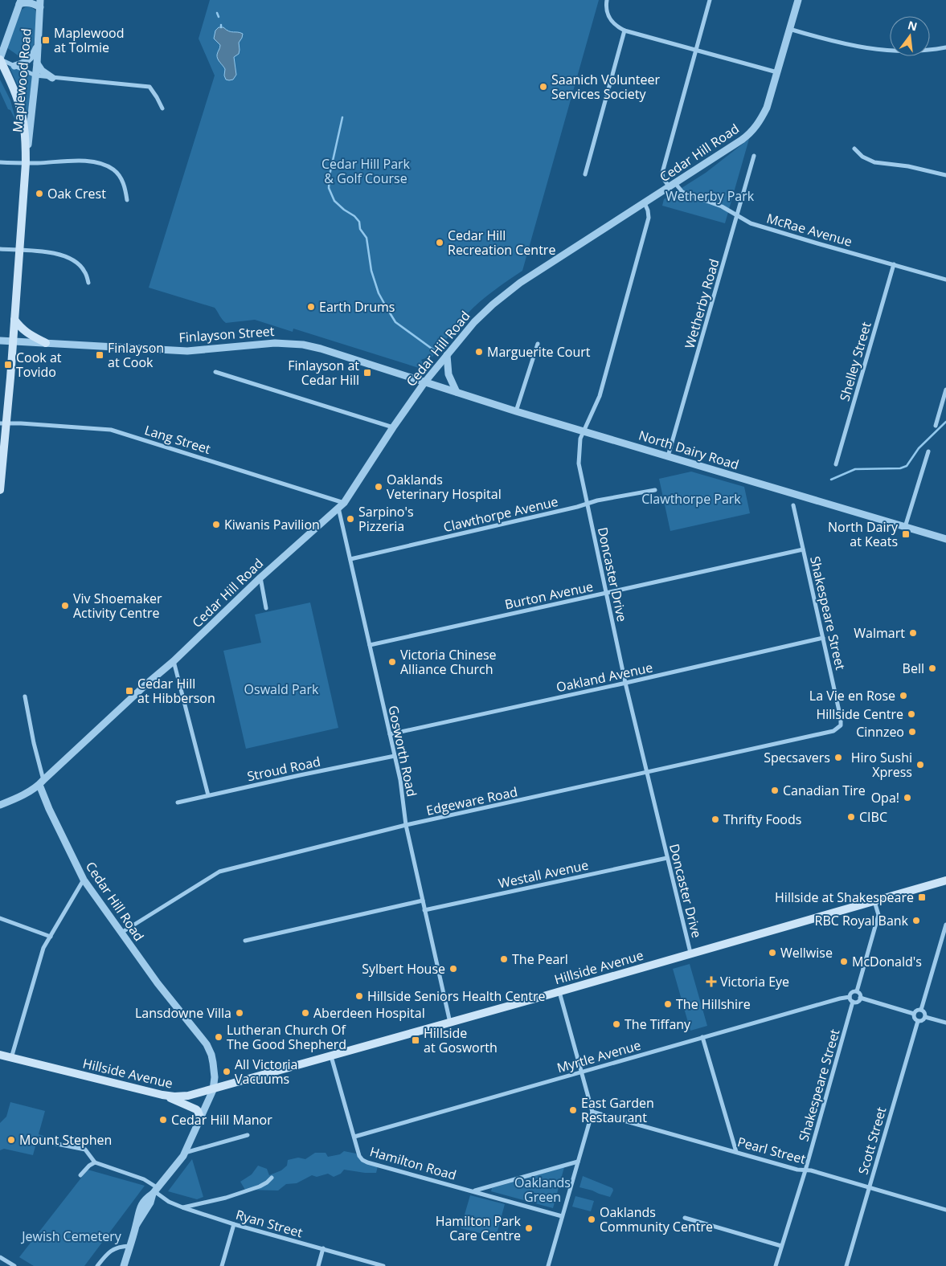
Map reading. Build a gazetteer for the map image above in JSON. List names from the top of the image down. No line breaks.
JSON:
{"streets":{"main road":["Hillside Avenue"],"street":["Maplewood Road","Cedar Hill Road","McRae Avenue","Wetherby Road","Finlayson Street","Shelley Street","Lang Street","North Dairy Road","Clawthorpe Avenue","Doncaster Drive","Burton Avenue","Shakespeare Street","Oakland Avenue","Gosworth Road","Stroud Road","Edgeware Road","Westall Avenue","Myrtle Avenue","Scott Street","Pearl Street","Hamilton Road","Ryan Street"]},"crossings":[["Cedar Hill Road","McRae Avenue"],["Cedar Hill Road","Finlayson Street"],["Cedar Hill Road","Lang Street"],["Cedar Hill Road","North Dairy Road"],["Cedar Hill Road","Doncaster Drive"],["Cedar Hill Road","Gosworth Road"],["Cedar Hill Road","Edgeware Road"],["Cedar Hill Road","Hillside Avenue"],["Cedar Hill Road","Ryan Street"],["McRae Avenue","Wetherby Road"],["McRae Avenue","Shelley Street"],["Wetherby Road","North Dairy Road"],["Finlayson Street","North Dairy Road"],["Lang Street","Gosworth Road"],["North Dairy Road","Doncaster Drive"],["Clawthorpe Avenue","Doncaster Drive"],["Clawthorpe Avenue","Gosworth Road"],["Doncaster Drive","Burton Avenue"],["Doncaster Drive","Oakland Avenue"],["Doncaster Drive","Edgeware Road"],["Doncaster Drive","Westall Avenue"],["Doncaster Drive","Hillside Avenue"],["Burton Avenue","Shakespeare Street"],["Burton Avenue","Gosworth Road"],["Shakespeare Street","Oakland Avenue"],["Shakespeare Street","Edgeware Road"],["Shakespeare Street","Myrtle Avenue"],["Shakespeare Street","Pearl Street"],["Oakland Avenue","Gosworth Road"],["Gosworth Road","Stroud Road"],["Gosworth Road","Edgeware Road"],["Gosworth Road","Westall Avenue"],["Gosworth Road","Hillside Avenue"],["Hillside Avenue","Hamilton Road"],["Myrtle Avenue","Hamilton Road"],["Scott Street","Pearl Street"]],"parks":["Cedar Hill Park & Golf Course","Wetherby Park","Clawthorpe Park","Oswald Park","Oaklands Green","Jewish Cemetery"],"places":{"transit":["Maplewood at Tolmie","Finlayson at Cook","Cook at Tovido","Finlayson at Cedar Hill","North Dairy at Keats","Cedar Hill at Hibberson","Hillside at Shakespeare","Hillside at Gosworth"],"other":["Saanich Volunteer Services Society","Oak Crest","Cedar Hill Recreation Centre","Earth Drums","Marguerite Court","Oaklands Veterinary Hospital","Sarpino's Pizzeria","Kiwanis Pavilion","Viv Shoemaker Activity Centre","Walmart","Victoria Chinese Alliance Church","Bell","La Vie en Rose","Hillside Centre","Cinnzeo","Specsavers","Hiro Sushi Xpress","Canadian Tire","Opa!","CIBC","Thrifty Foods","RBC Royal Bank","Wellwise","The Pearl","McDonald's","Sylbert House","Hillside Seniors Health Centre","The Hillshire","Lansdowne Villa","Aberdeen Hospital","The Tiffany","Lutheran Church Of The Good Shepherd","All Victoria Vacuums","East Garden Restaurant","Cedar Hill Manor","Mount Stephen","Oaklands Community Centre","Hamilton Park Care Centre"],"health":["Victoria Eye"]},"north":"top"}
